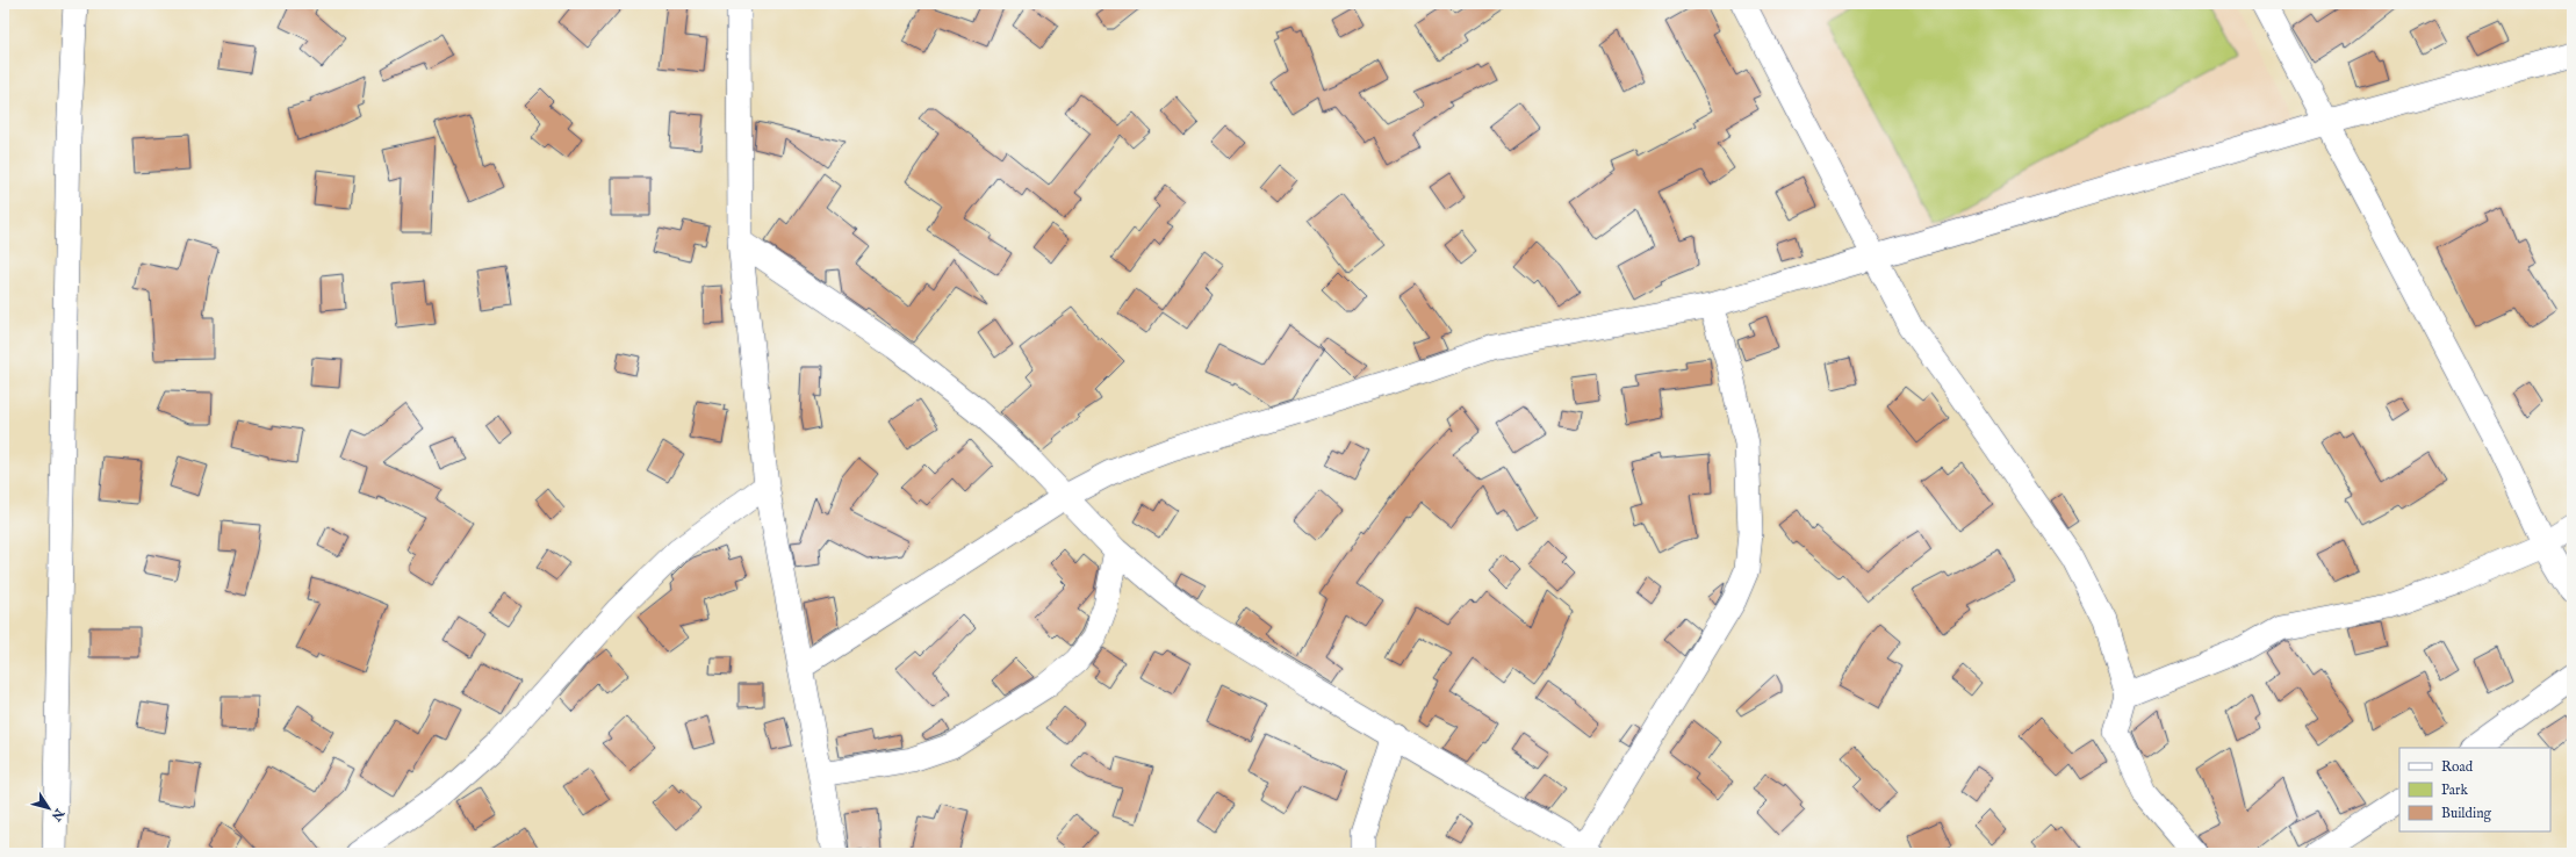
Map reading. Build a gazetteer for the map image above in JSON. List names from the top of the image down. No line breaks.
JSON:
{"legend":["Road","Park","Building"],"north":"bottom right"}
